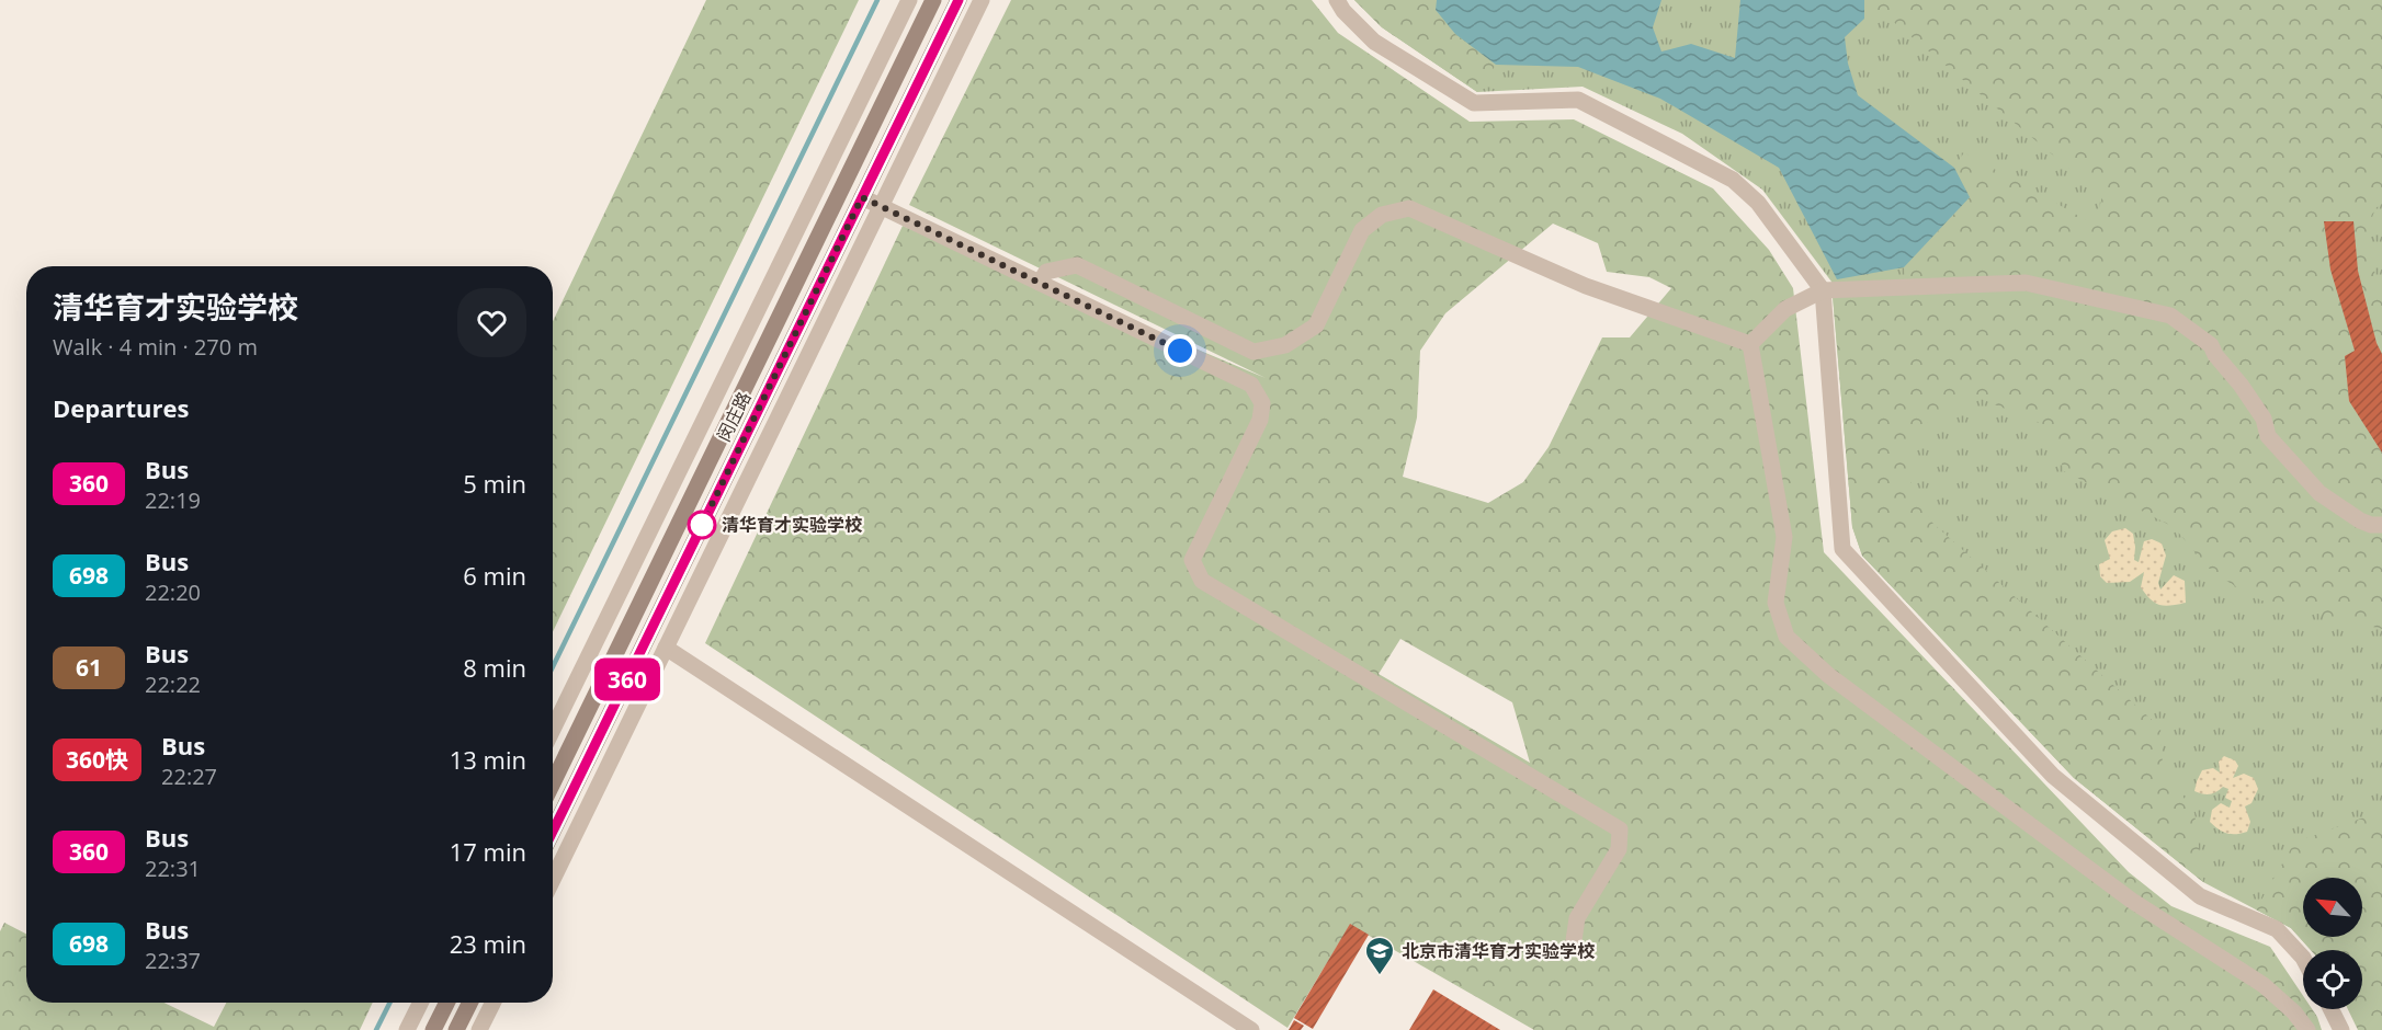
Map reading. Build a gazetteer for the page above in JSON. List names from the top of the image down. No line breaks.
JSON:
{"streets":{"main road":["闵庄路"]},"places":{"other":["清华育才实验学校"],"school or university":["北京市清华育才实验学校"]},"lines":["bus line 360"],"north":"top left","page":{"on_map":"360","heading":[["清华育才实验学校","Walk · 4 min · 270 m"],"Departures"],"list":[{"mark":"360","name":"Bus","note":"22:19","value":"5 min"},{"mark":"698","name":"Bus","note":"22:20","value":"6 min"},{"mark":"61","name":"Bus","note":"22:22","value":"8 min"},{"mark":"360快","name":"Bus","note":"22:27","value":"13 min"},{"mark":"360","name":"Bus","note":"22:31","value":"17 min"},{"mark":"698","name":"Bus","note":"22:37","value":"23 min"}]}}
